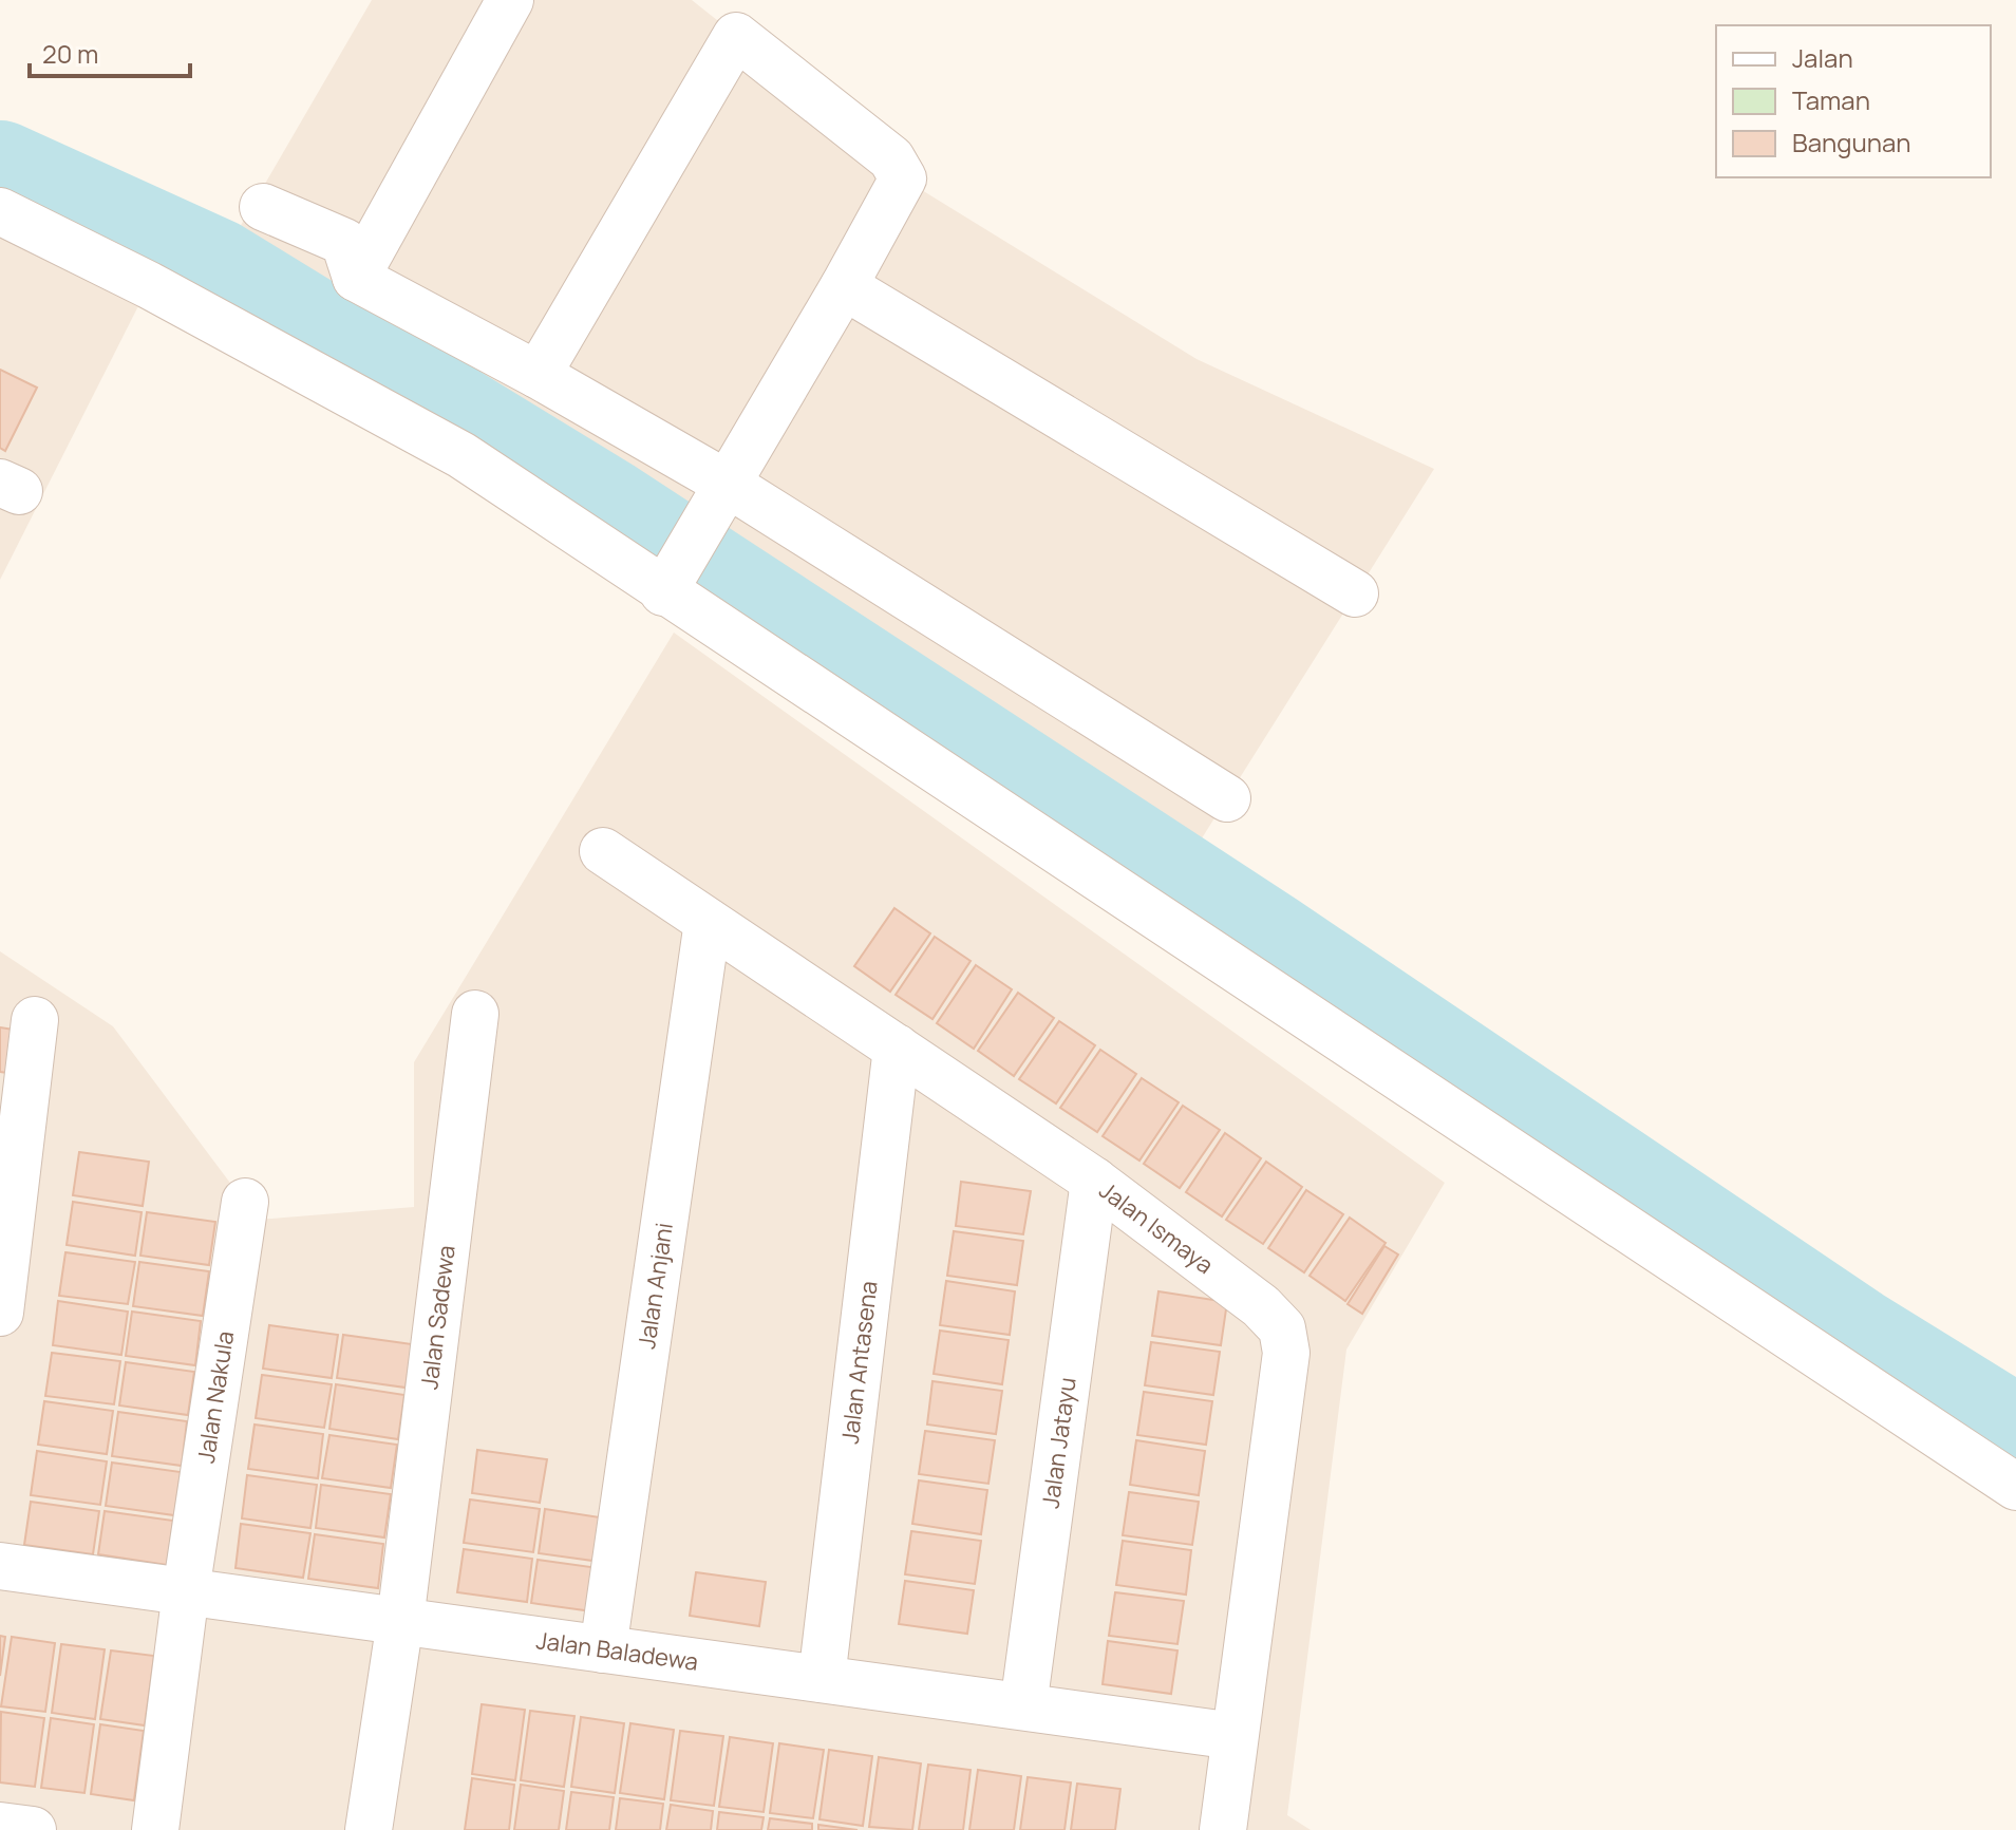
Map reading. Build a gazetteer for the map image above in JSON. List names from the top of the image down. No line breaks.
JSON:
{"streets":{"street":["Jalan Ismaya","Jalan Anjani","Jalan Sadewa","Jalan Antasena","Jalan Nakula","Jalan Jatayu","Jalan Baladewa"]},"crossings":[["Jalan Ismaya","Jalan Anjani"],["Jalan Ismaya","Jalan Antasena"],["Jalan Ismaya","Jalan Jatayu"],["Jalan Ismaya","Jalan Baladewa"],["Jalan Anjani","Jalan Baladewa"],["Jalan Sadewa","Jalan Baladewa"],["Jalan Antasena","Jalan Baladewa"],["Jalan Nakula","Jalan Baladewa"],["Jalan Jatayu","Jalan Baladewa"]],"legend":["Jalan","Taman","Bangunan"],"scale_bar":"20 m"}
